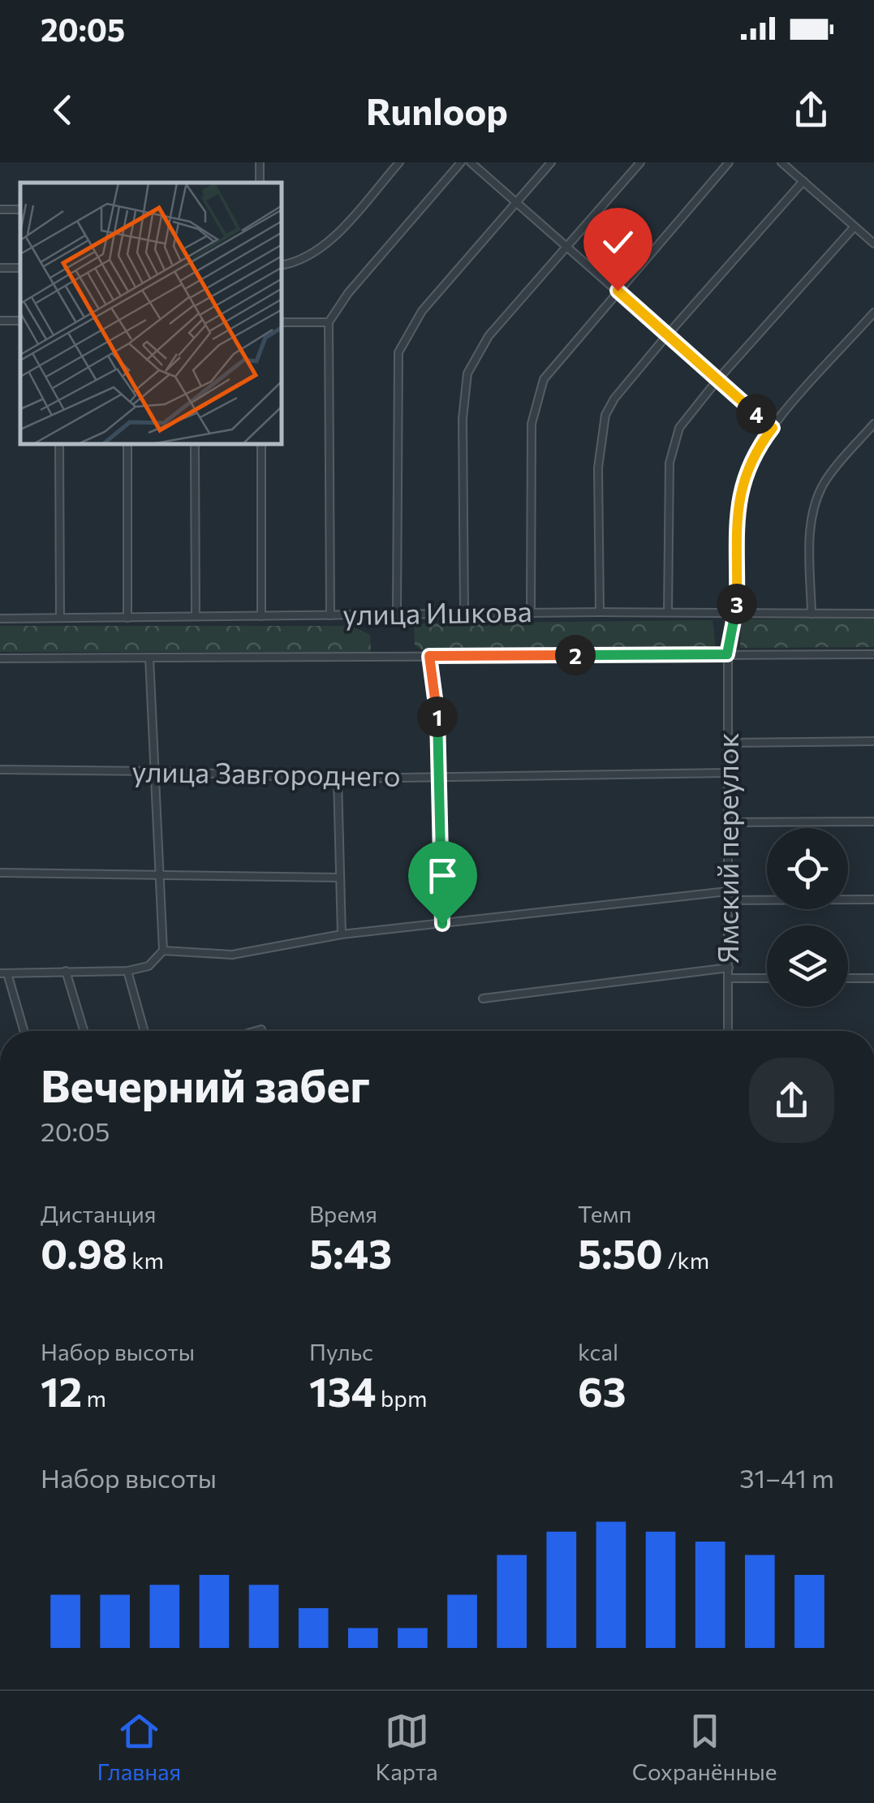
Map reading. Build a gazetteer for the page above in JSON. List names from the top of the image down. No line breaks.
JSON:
{"streets":{"street":["улица Ишкова","улица Завгороднего","Ямский переулок"]},"crossings":[["улица Ишкова","Ямский переулок"],["улица Завгороднего","Ямский переулок"]],"page":{"status":"20:05","header":"Runloop","pins":["4","3","2","1"],"heading":["Вечерний забег","20:05"],"stats":[["Дистанция","0.98 km"],["Время","5:43"],["Темп","5:50 /km"],["Набор высоты","12 m"],["Пульс","134 bpm"],["kcal","63"]],"chart":["Набор высоты","31–41 m"],"tabs":["Главная","Карта","Сохранённые"]}}
